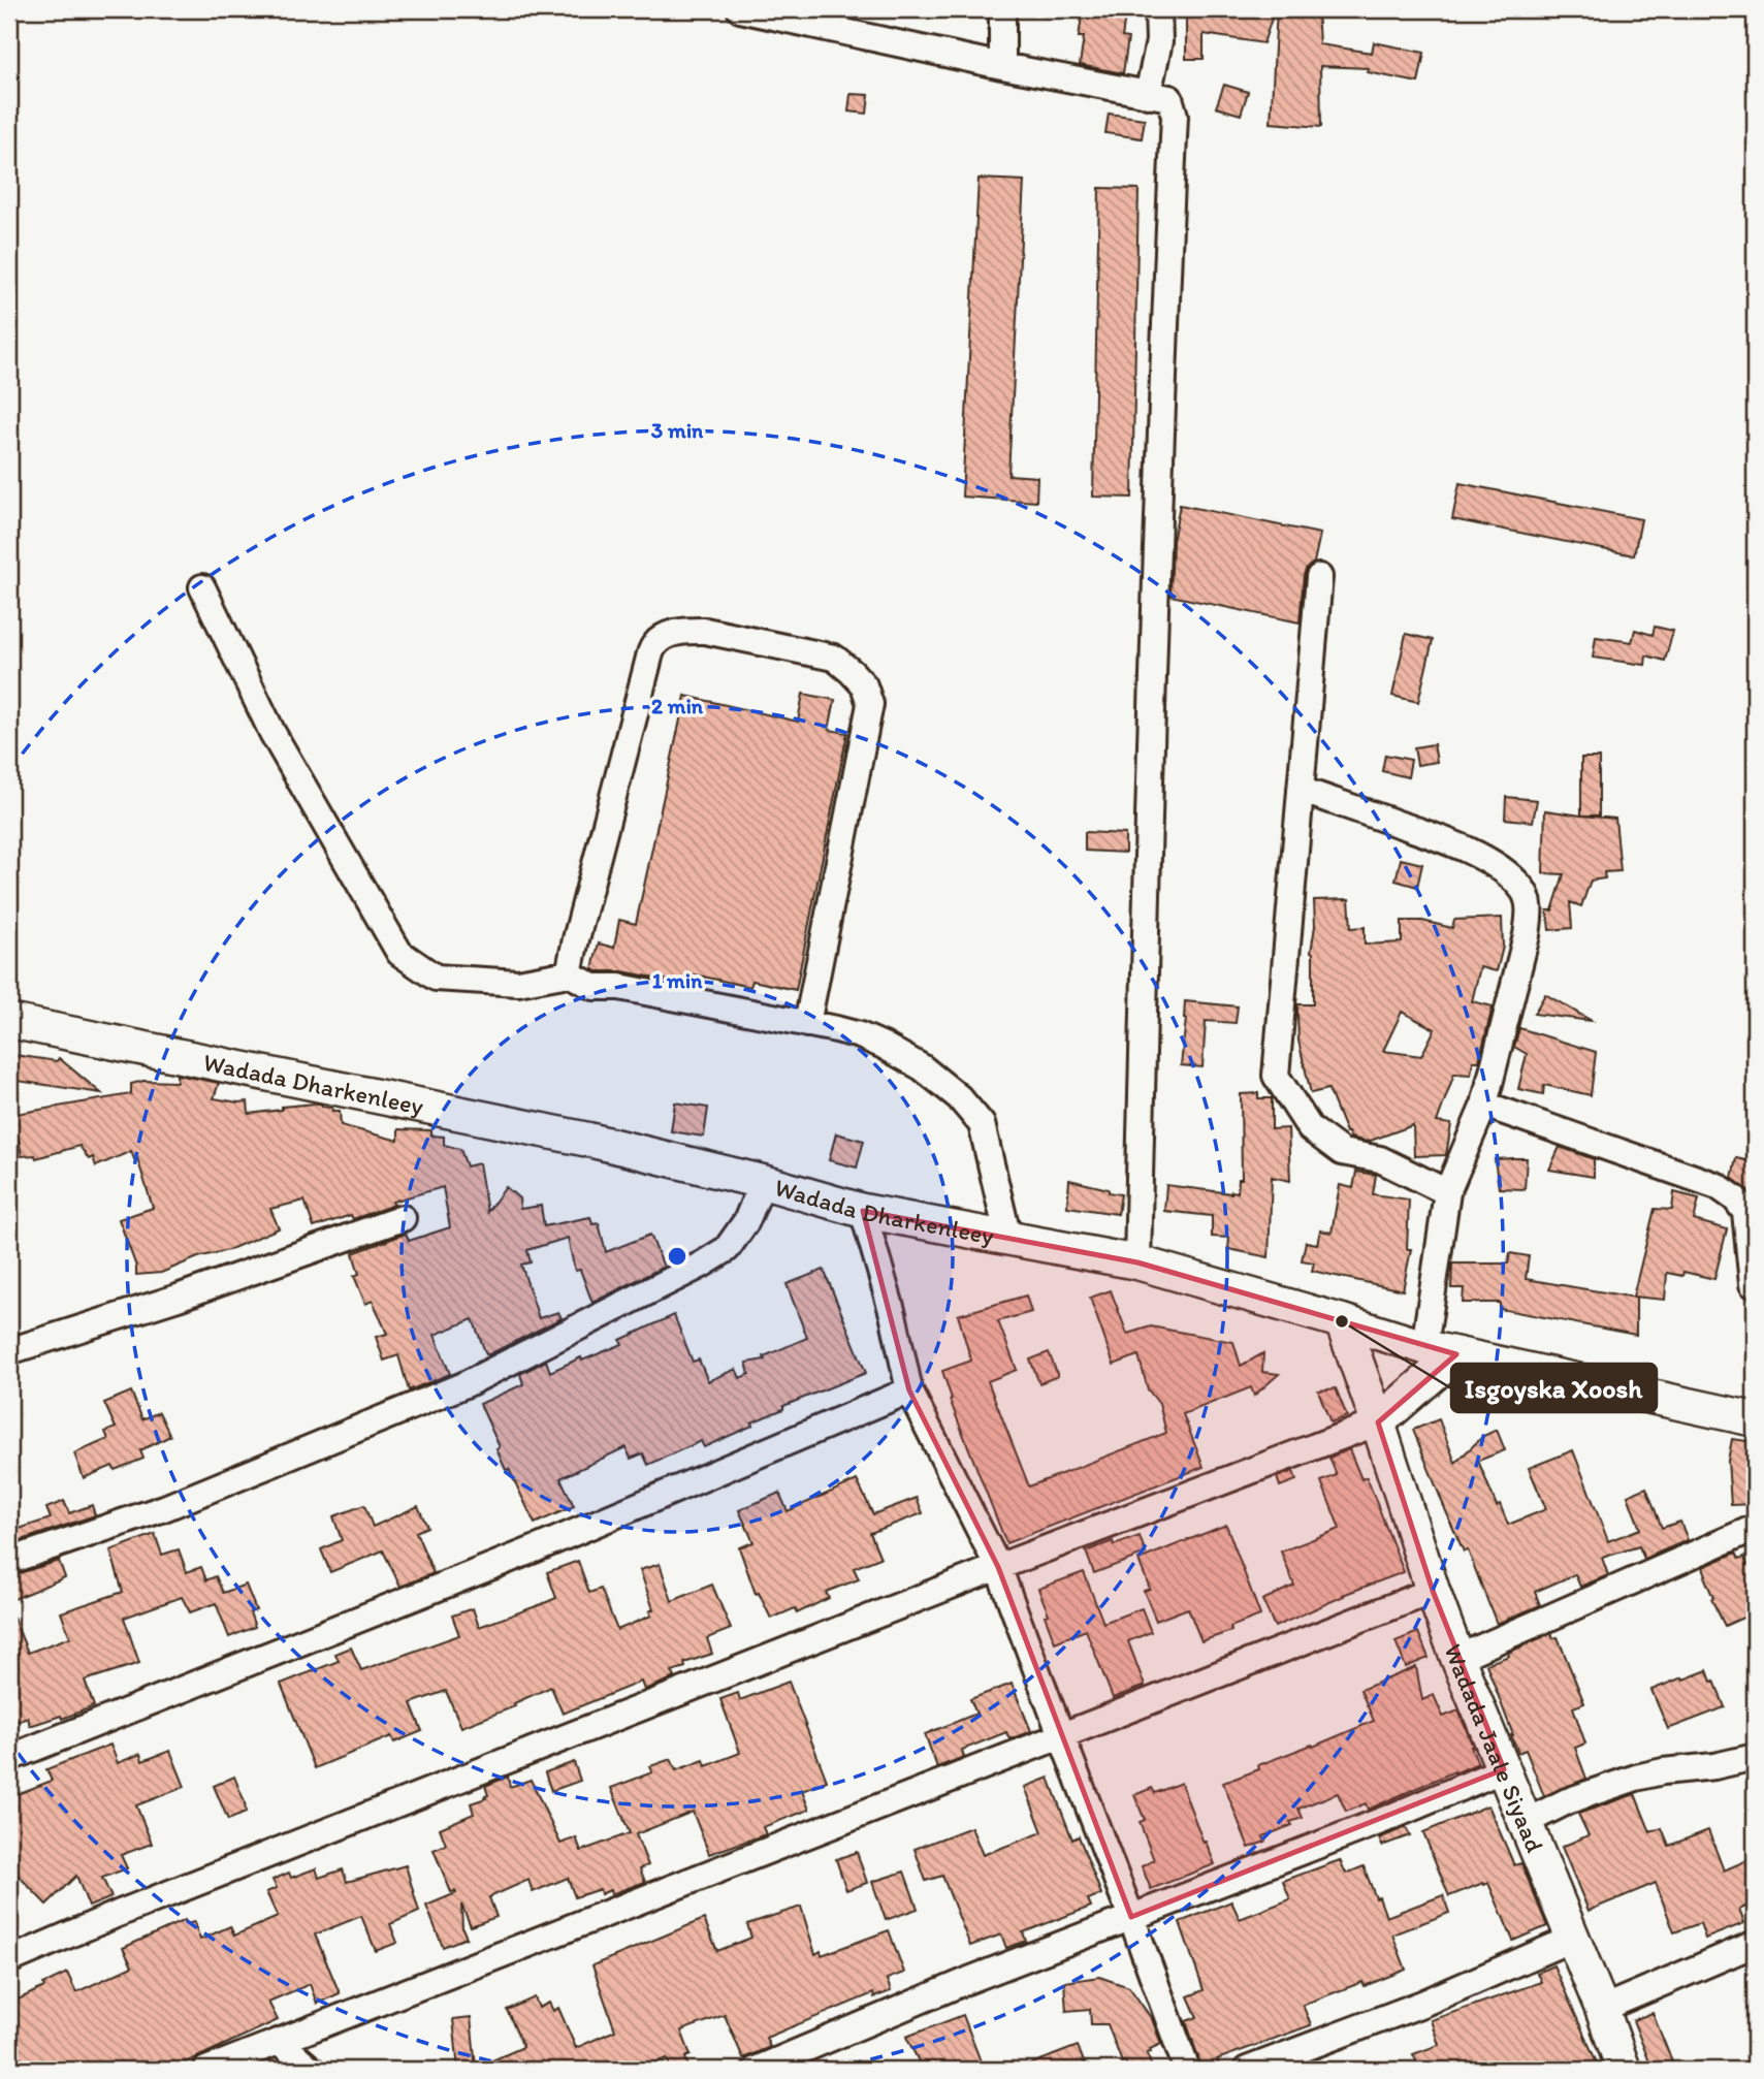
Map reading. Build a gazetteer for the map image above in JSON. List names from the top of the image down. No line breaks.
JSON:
{"streets":{"main road":["Wadada Dharkenleey","Wadada Jaale Siyaad"]},"crossings":[["Wadada Dharkenleey","Wadada Jaale Siyaad"]],"places":["Isgoyska Xoosh"],"rings":["3 min","2 min","1 min"]}
